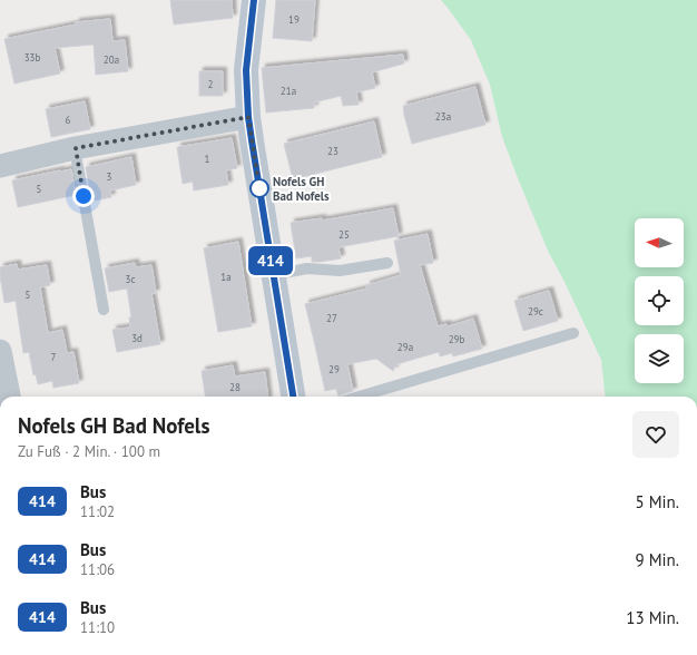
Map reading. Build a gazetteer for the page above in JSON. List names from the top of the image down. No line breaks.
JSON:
{"places":["Nofels GH Bad Nofels"],"lines":["bus line 414"],"house_numbers":["19","33b","20a","2","21a","23a","6","23","1","3","5","25","1a","3c","5","29c","27","3d","29b","29a","7","29","28"],"north":"left","page":{"on_map":"414","heading":["Nofels GH Bad Nofels","Zu Fuß · 2 Min. · 100 m"],"list":[{"mark":"414","name":"Bus","note":"11:02","value":"5 Min."},{"mark":"414","name":"Bus","note":"11:06","value":"9 Min."},{"mark":"414","name":"Bus","note":"11:10","value":"13 Min."}]}}
